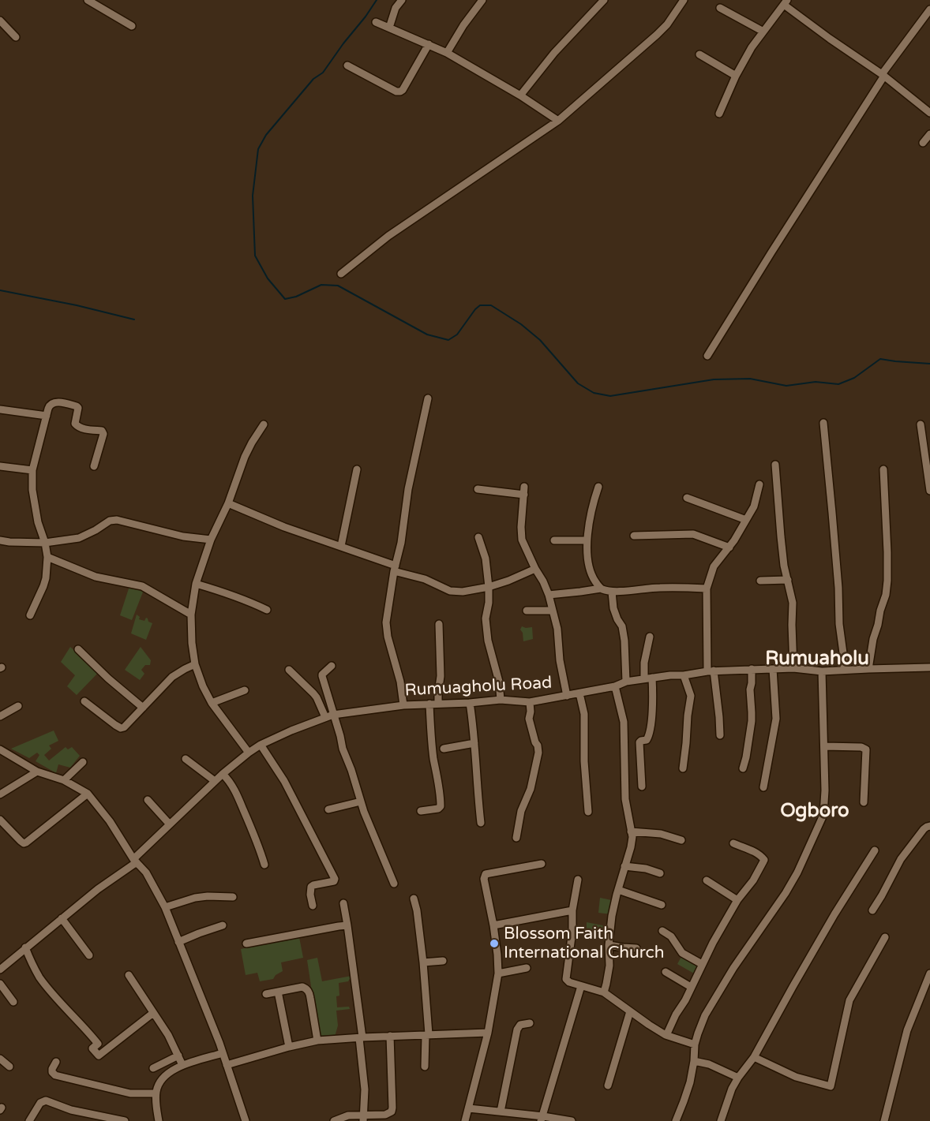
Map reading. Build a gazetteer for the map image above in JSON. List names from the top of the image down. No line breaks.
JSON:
{"streets":{"street":["Rumuagholu Road"]},"districts":["Rumuaholu","Ogboro"],"places":["Blossom Faith International Church"]}
